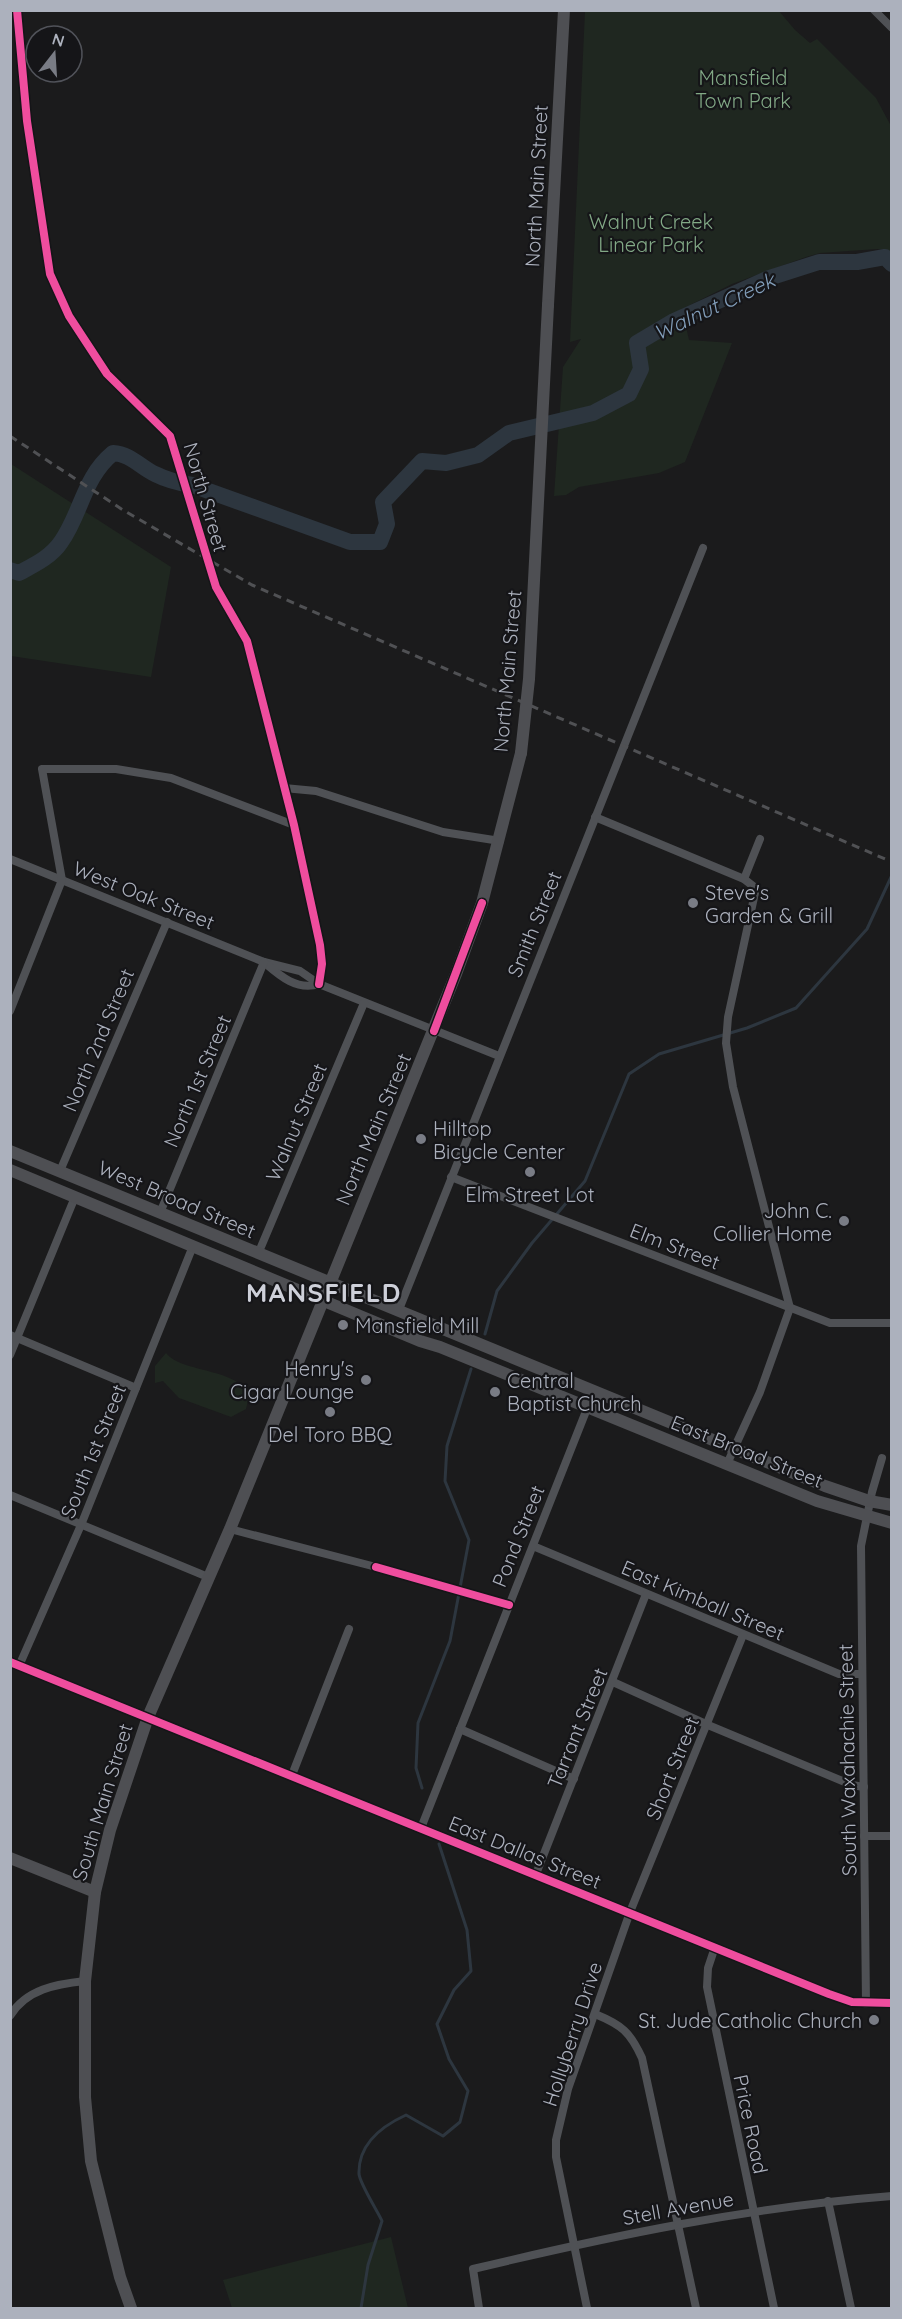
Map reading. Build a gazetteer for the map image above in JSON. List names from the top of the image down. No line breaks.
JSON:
{"streets":{"main road":["North Main Street","West Broad Street","East Broad Street","South Main Street"],"street":["North Street","West Oak Street","Smith Street","North 2nd Street","North 1st Street","Walnut Street","Elm Street","South 1st Street","Pond Street","East Kimball Street","Tarrant Street","South Waxahachie Street","Short Street","East Dallas Street","Hollyberry Drive","Price Road","Stell Avenue"]},"crossings":[["North Main Street","West Oak Street"],["North Main Street","West Broad Street"],["North Main Street","East Broad Street"],["North Main Street","South Main Street"],["North Street","West Oak Street"],["West Oak Street","Smith Street"],["West Oak Street","North 2nd Street"],["West Oak Street","North 1st Street"],["West Oak Street","Walnut Street"],["Smith Street","Elm Street"],["Smith Street","East Broad Street"],["North 2nd Street","West Broad Street"],["North 1st Street","West Broad Street"],["Walnut Street","West Broad Street"],["West Broad Street","South 1st Street"],["West Broad Street","East Broad Street"],["West Broad Street","South Main Street"],["South 1st Street","East Dallas Street"],["East Broad Street","Pond Street"],["East Broad Street","South Waxahachie Street"],["East Broad Street","South Main Street"],["Pond Street","East Kimball Street"],["Pond Street","East Dallas Street"],["East Kimball Street","Tarrant Street"],["East Kimball Street","South Waxahachie Street"],["East Kimball Street","Short Street"],["Tarrant Street","East Dallas Street"],["South Waxahachie Street","East Dallas Street"],["Short Street","East Dallas Street"],["Short Street","Hollyberry Drive"],["South Main Street","East Dallas Street"],["East Dallas Street","Hollyberry Drive"],["East Dallas Street","Price Road"],["Hollyberry Drive","Stell Avenue"],["Price Road","Stell Avenue"]],"districts":["MANSFIELD"],"water":["Walnut Creek"],"parks":["Mansfield Town Park","Walnut Creek Linear Park"],"places":["Steve's Garden & Grill","Hilltop Bicycle Center","Elm Street Lot","John C. Collier Home","Mansfield Mill","Henry's Cigar Lounge","Central Baptist Church","Del Toro BBQ","St. Jude Catholic Church"],"north":"top"}
